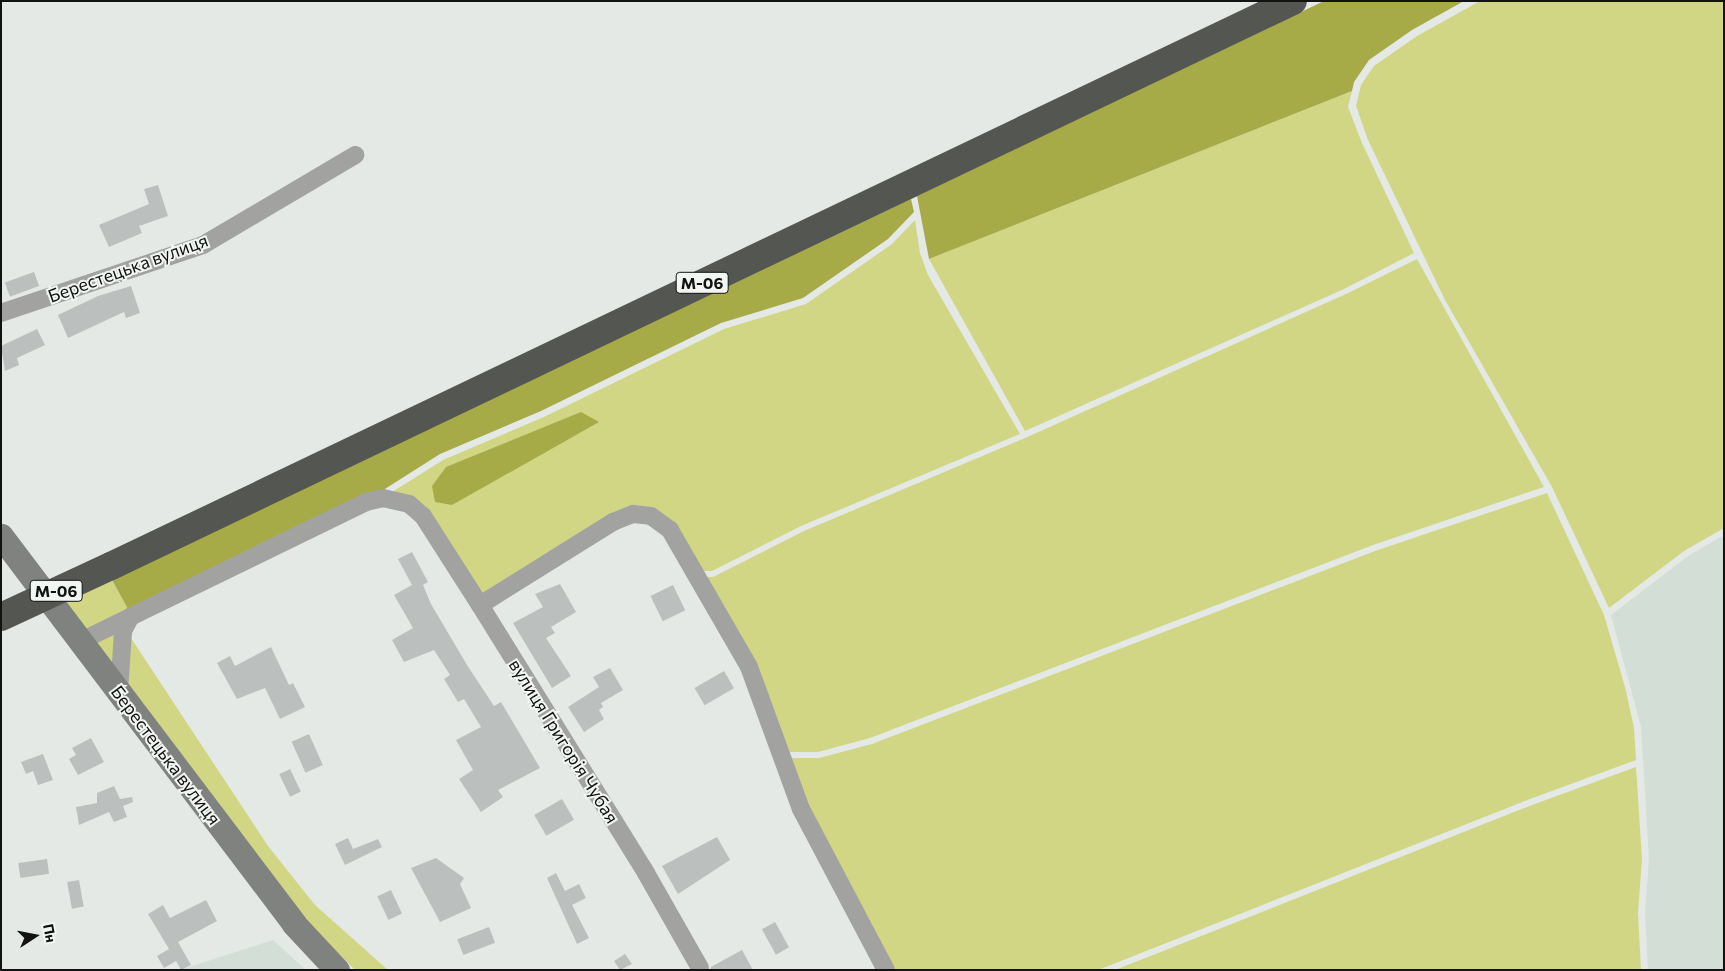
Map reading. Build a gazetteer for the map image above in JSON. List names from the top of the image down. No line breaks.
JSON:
{"streets":{"highway":["М-06"],"main road":["Берестецька вулиця"],"street":["вулиця Григорія Чубая"]},"north":"right"}
